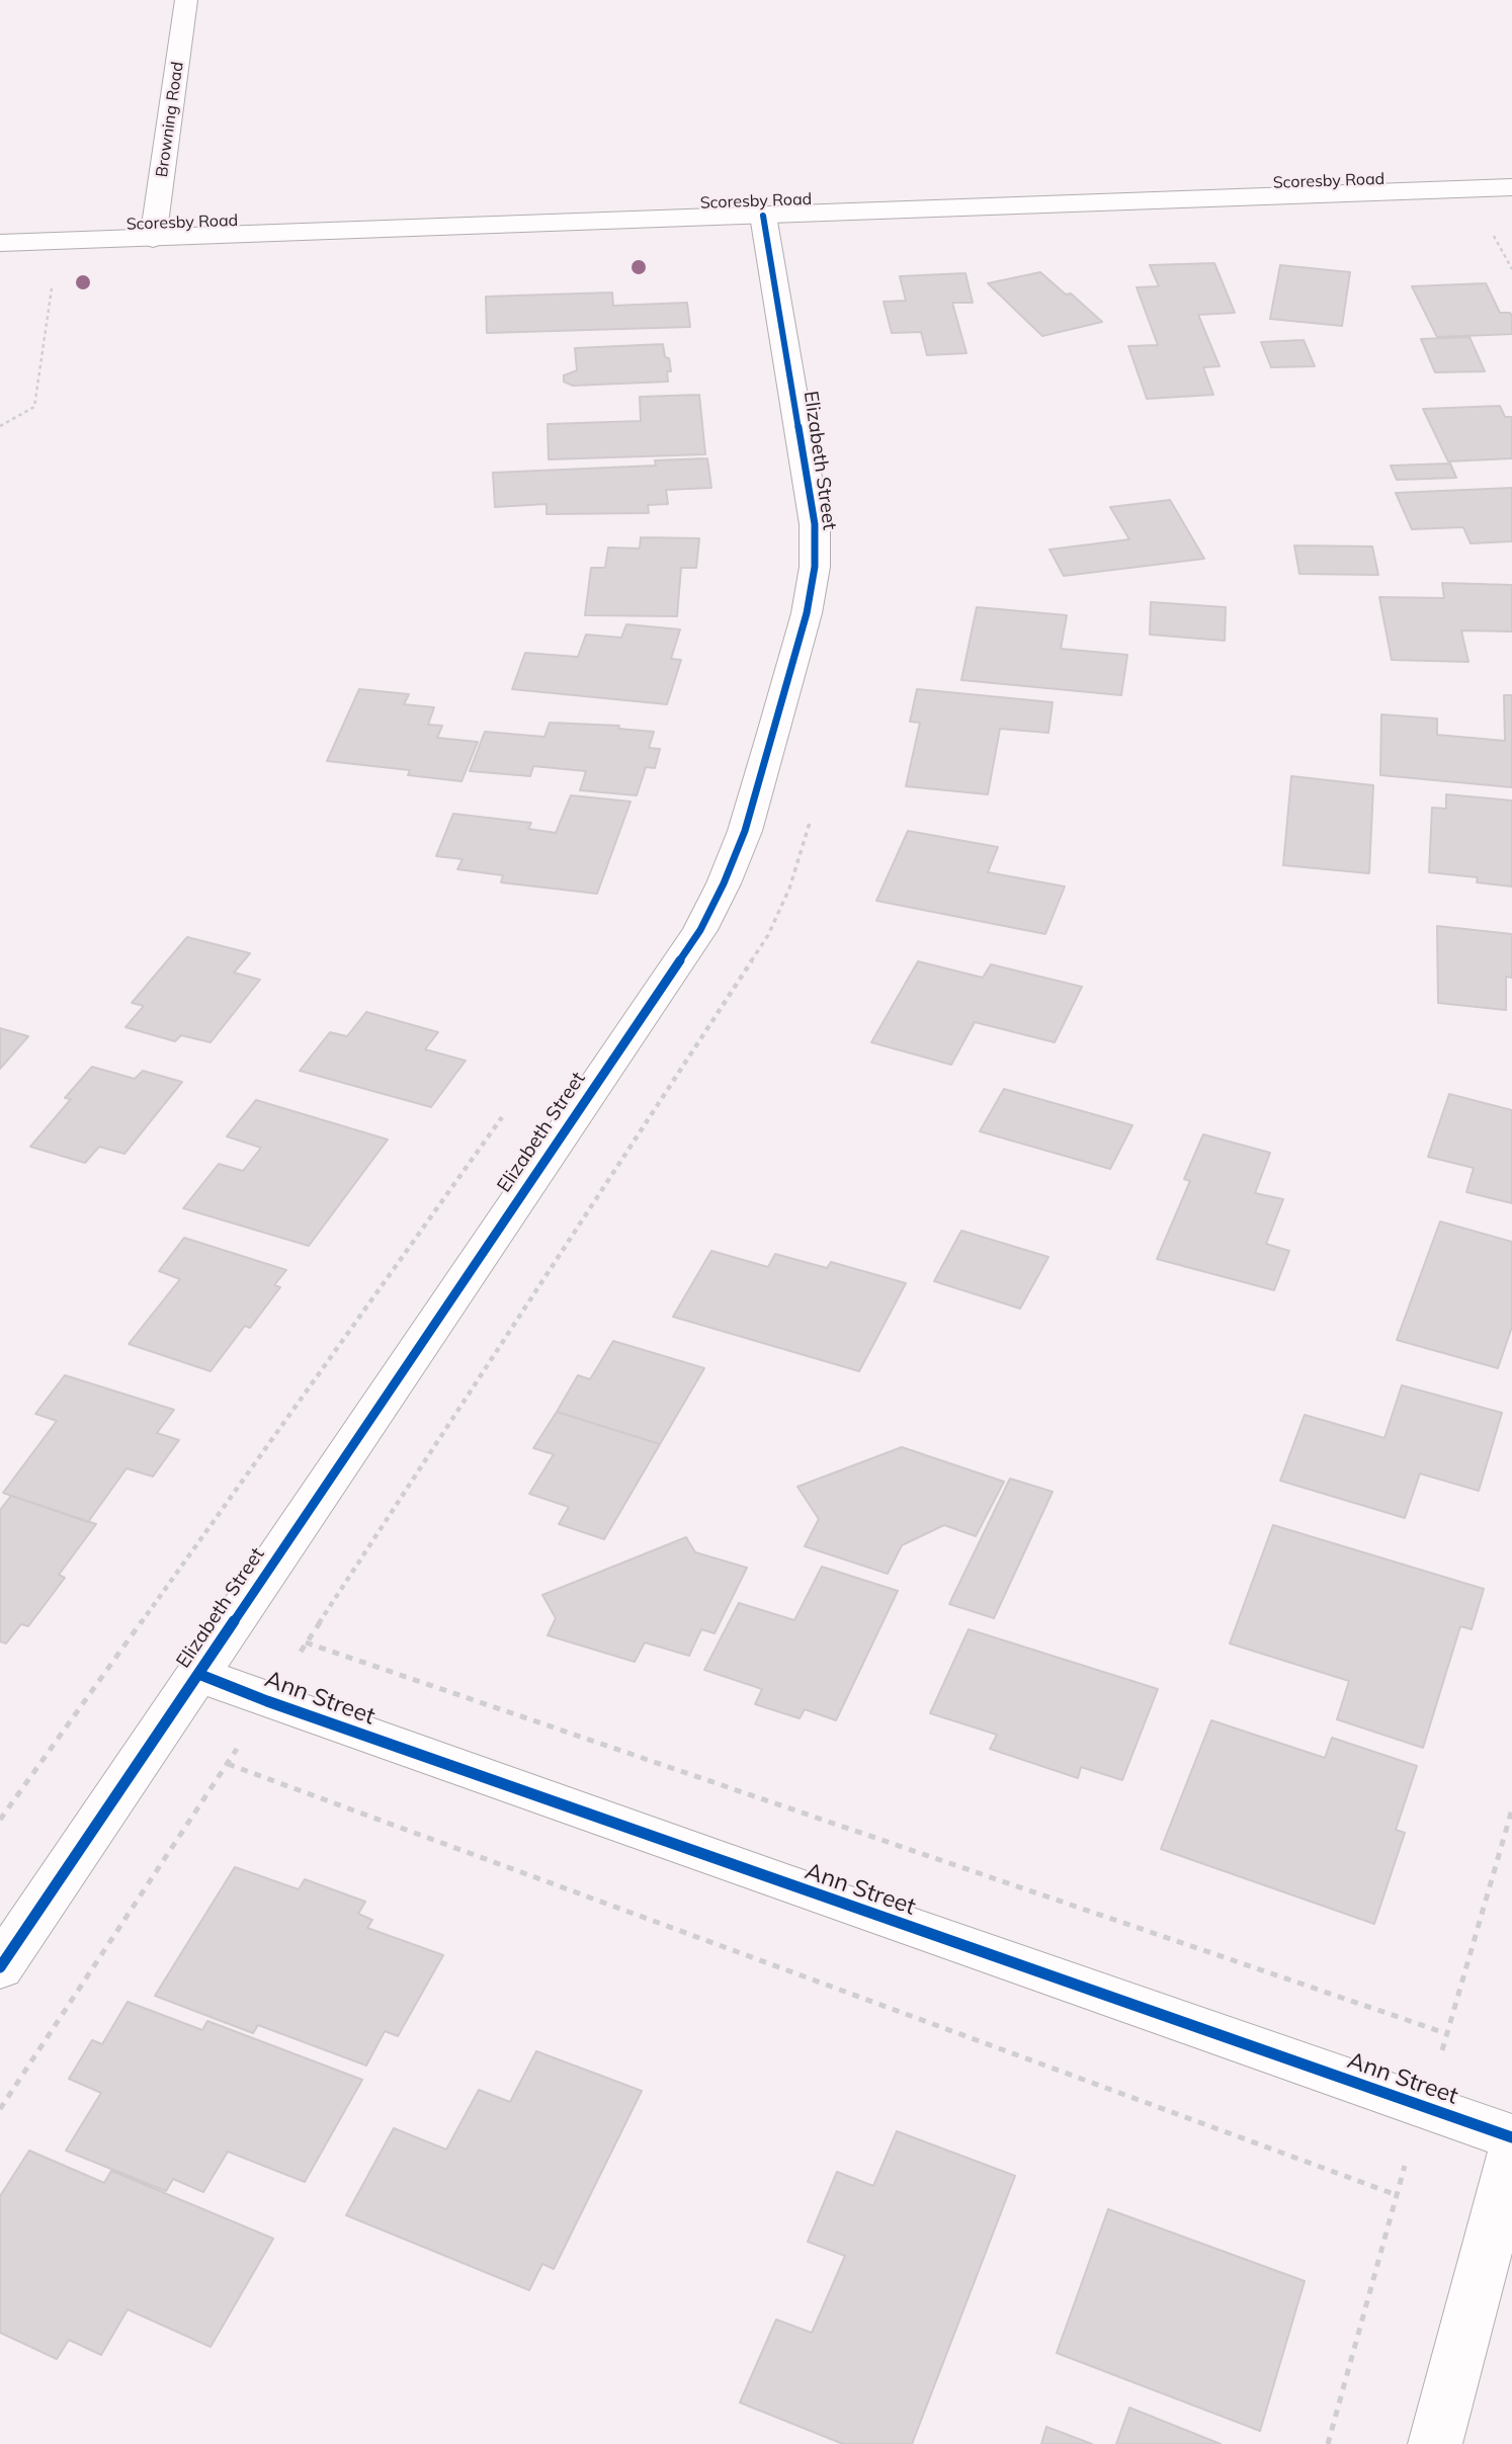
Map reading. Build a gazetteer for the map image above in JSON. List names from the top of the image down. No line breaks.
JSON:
{"streets":{"street":["Browning Road","Scoresby Road","Elizabeth Street","Ann Street"]},"crossings":[["Browning Road","Scoresby Road"],["Scoresby Road","Elizabeth Street"],["Elizabeth Street","Ann Street"]]}
